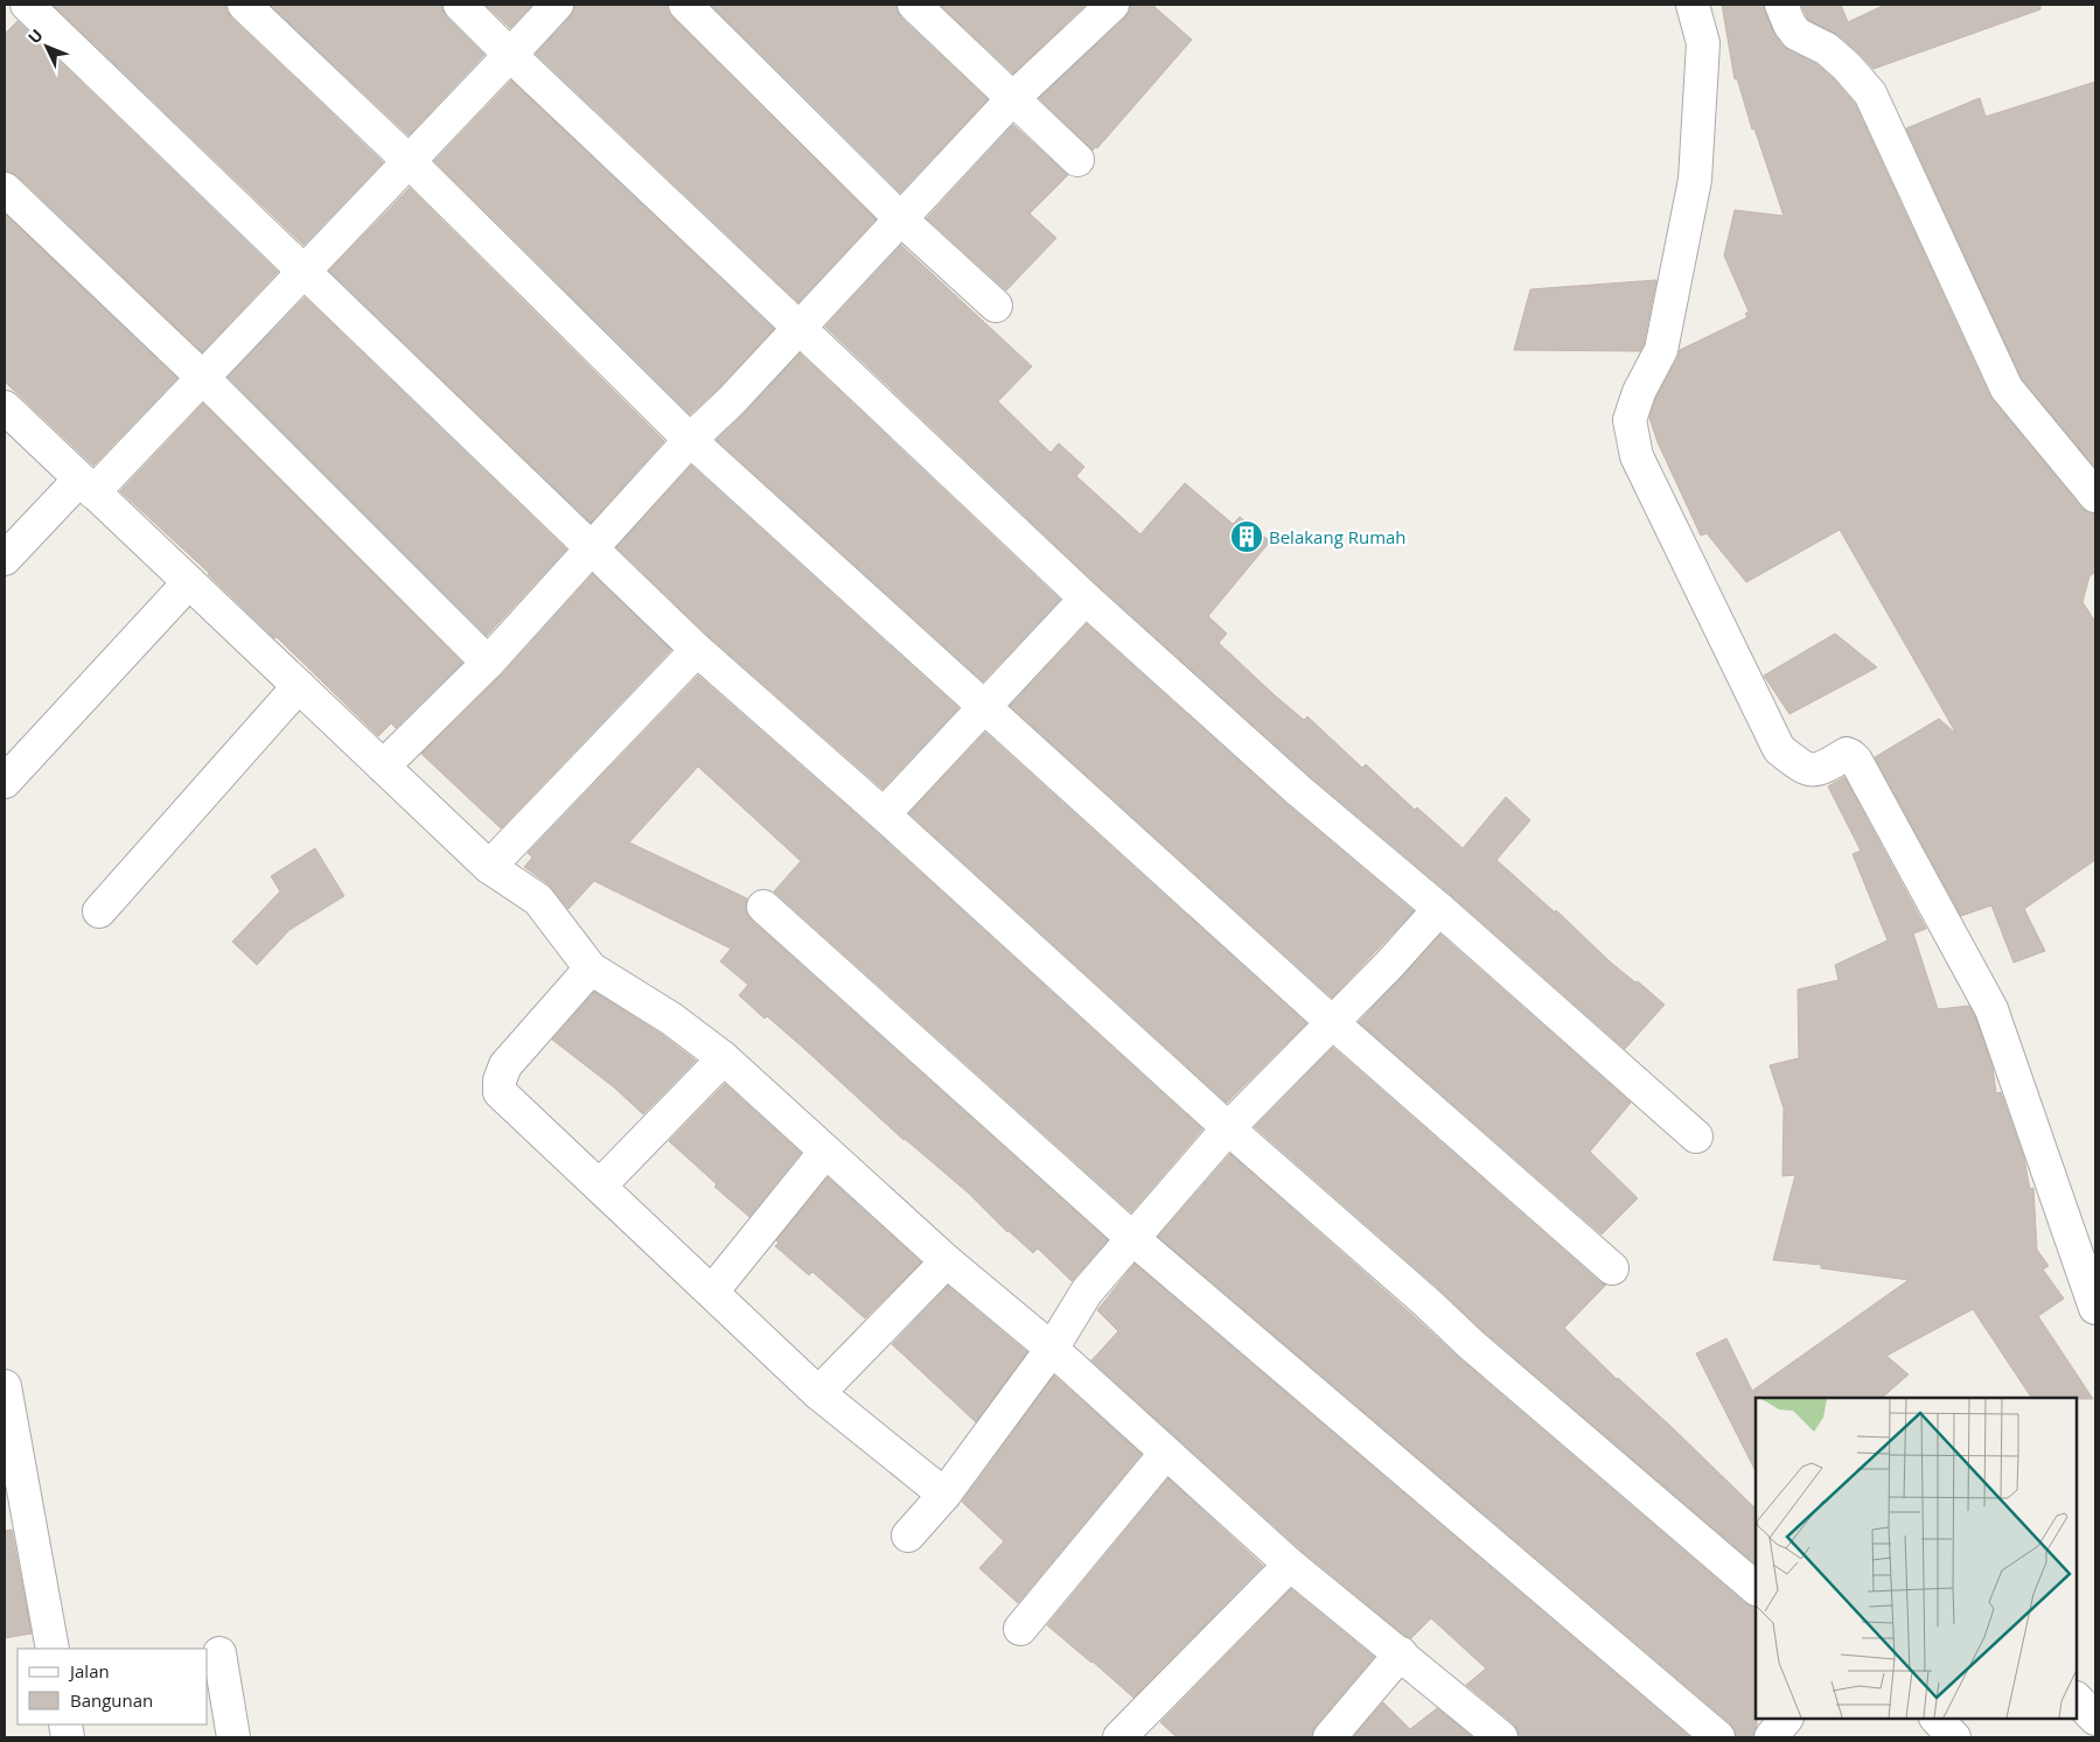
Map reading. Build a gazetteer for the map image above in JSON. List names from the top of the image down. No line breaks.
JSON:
{"places":{"building":["Belakang Rumah"]},"legend":["Jalan","Bangunan"],"north":"top left"}
